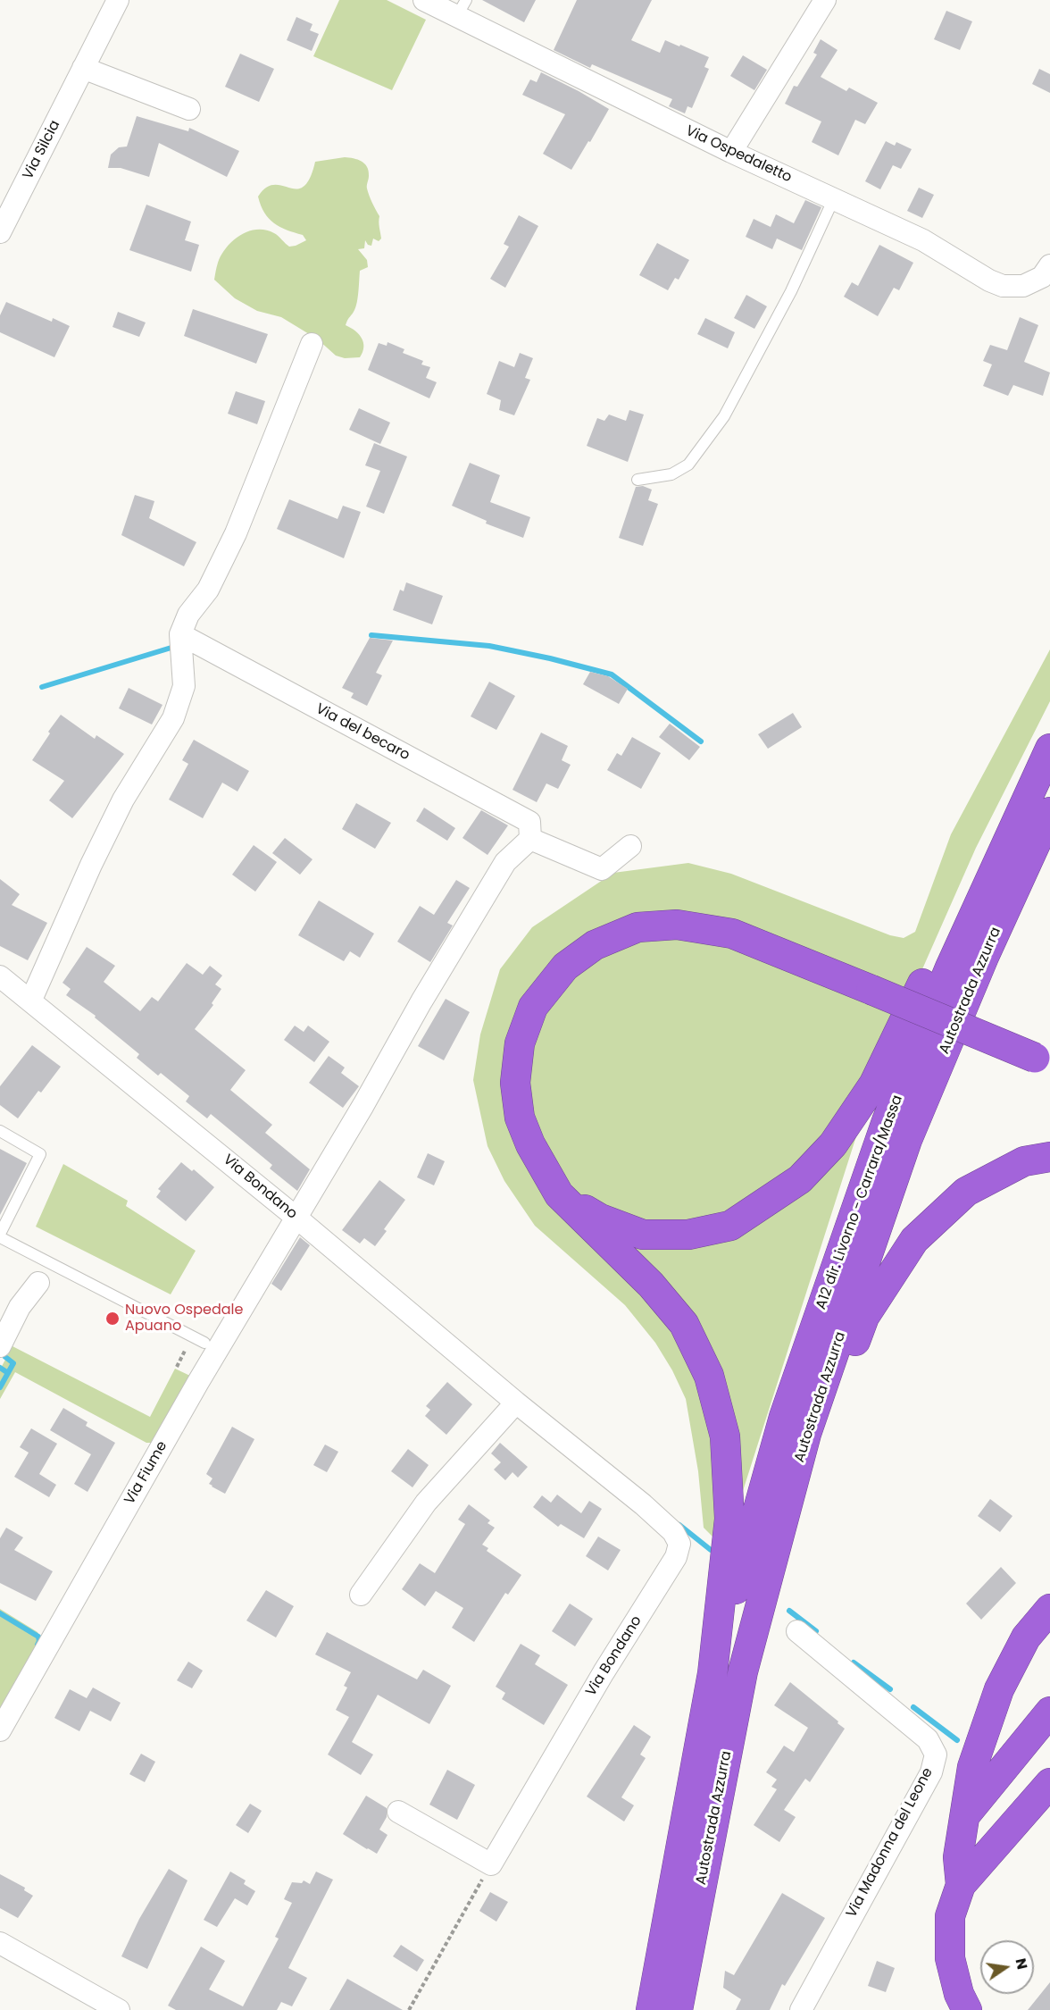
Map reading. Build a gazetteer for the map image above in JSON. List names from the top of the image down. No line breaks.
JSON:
{"streets":{"highway":["Autostrada Azzurra","A12 dir. Livorno - Carrara/Massa"],"street":["Via Silcia","Via Ospedaletto","Via del becaro","Via Bondano","Via Fiume","Via Madonna del Leone"]},"crossings":[["Via del becaro","Via Fiume"],["Autostrada Azzurra","A12 dir. Livorno - Carrara/Massa"],["Via Bondano","Via Fiume"]],"places":["Nuovo Ospedale Apuano"],"north":"right"}
